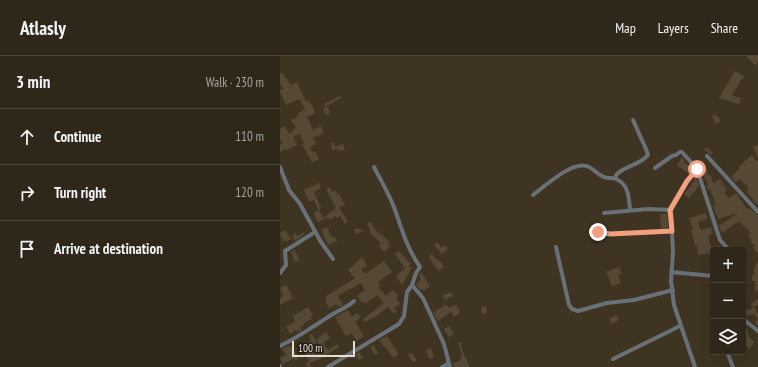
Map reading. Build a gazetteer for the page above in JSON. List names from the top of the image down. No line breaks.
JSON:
{"scale_bar":"100 m","page":{"header":"Atlasly","nav":["Map","Layers","Share"],"heading":["3 min","Walk · 230 m"],"list":[["Continue","110 m"],["Turn right","120 m"],"Arrive at destination"],"map_buttons":["+","−"],"scale":"100 m"}}
